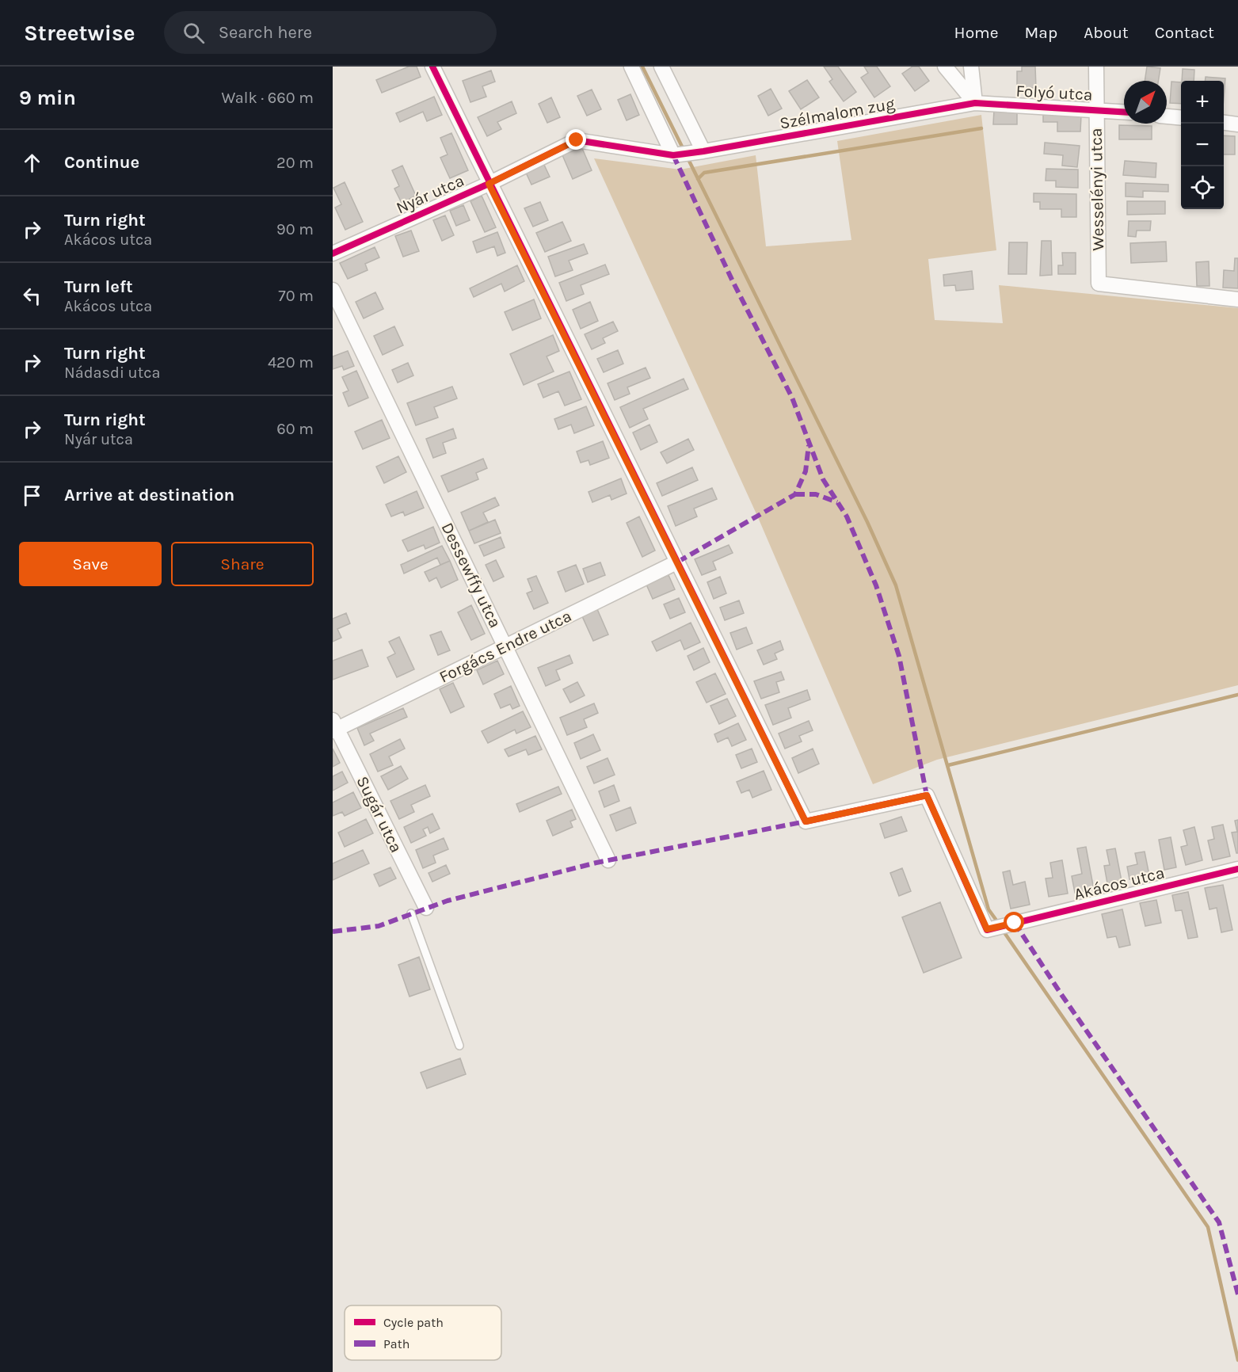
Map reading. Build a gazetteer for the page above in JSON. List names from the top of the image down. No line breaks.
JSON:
{"streets":{"street":["Folyó utca","Szélmalom zug","Wesselényi utca","Nyár utca","Dessewffy utca","Forgács Endre utca","Sugár utca","Akácos utca"]},"crossings":[["Folyó utca","Szélmalom zug"],["Folyó utca","Wesselényi utca"],["Szélmalom zug","Nyár utca"],["Dessewffy utca","Forgács Endre utca"],["Forgács Endre utca","Sugár utca"],["Forgács Endre utca","Akácos utca"]],"legend":["Cycle path","Path"],"north":"top right","page":{"header":"Streetwise","search":"Search here","nav":["Home","Map","About","Contact"],"heading":["9 min","Walk · 660 m"],"map_buttons":["+","−"],"list":[["Continue","20 m"],["Turn right","Akácos utca","90 m"],["Turn left","Akácos utca","70 m"],["Turn right","Nádasdi utca","420 m"],["Turn right","Nyár utca","60 m"],"Arrive at destination"],"buttons":["Save","Share"]}}
